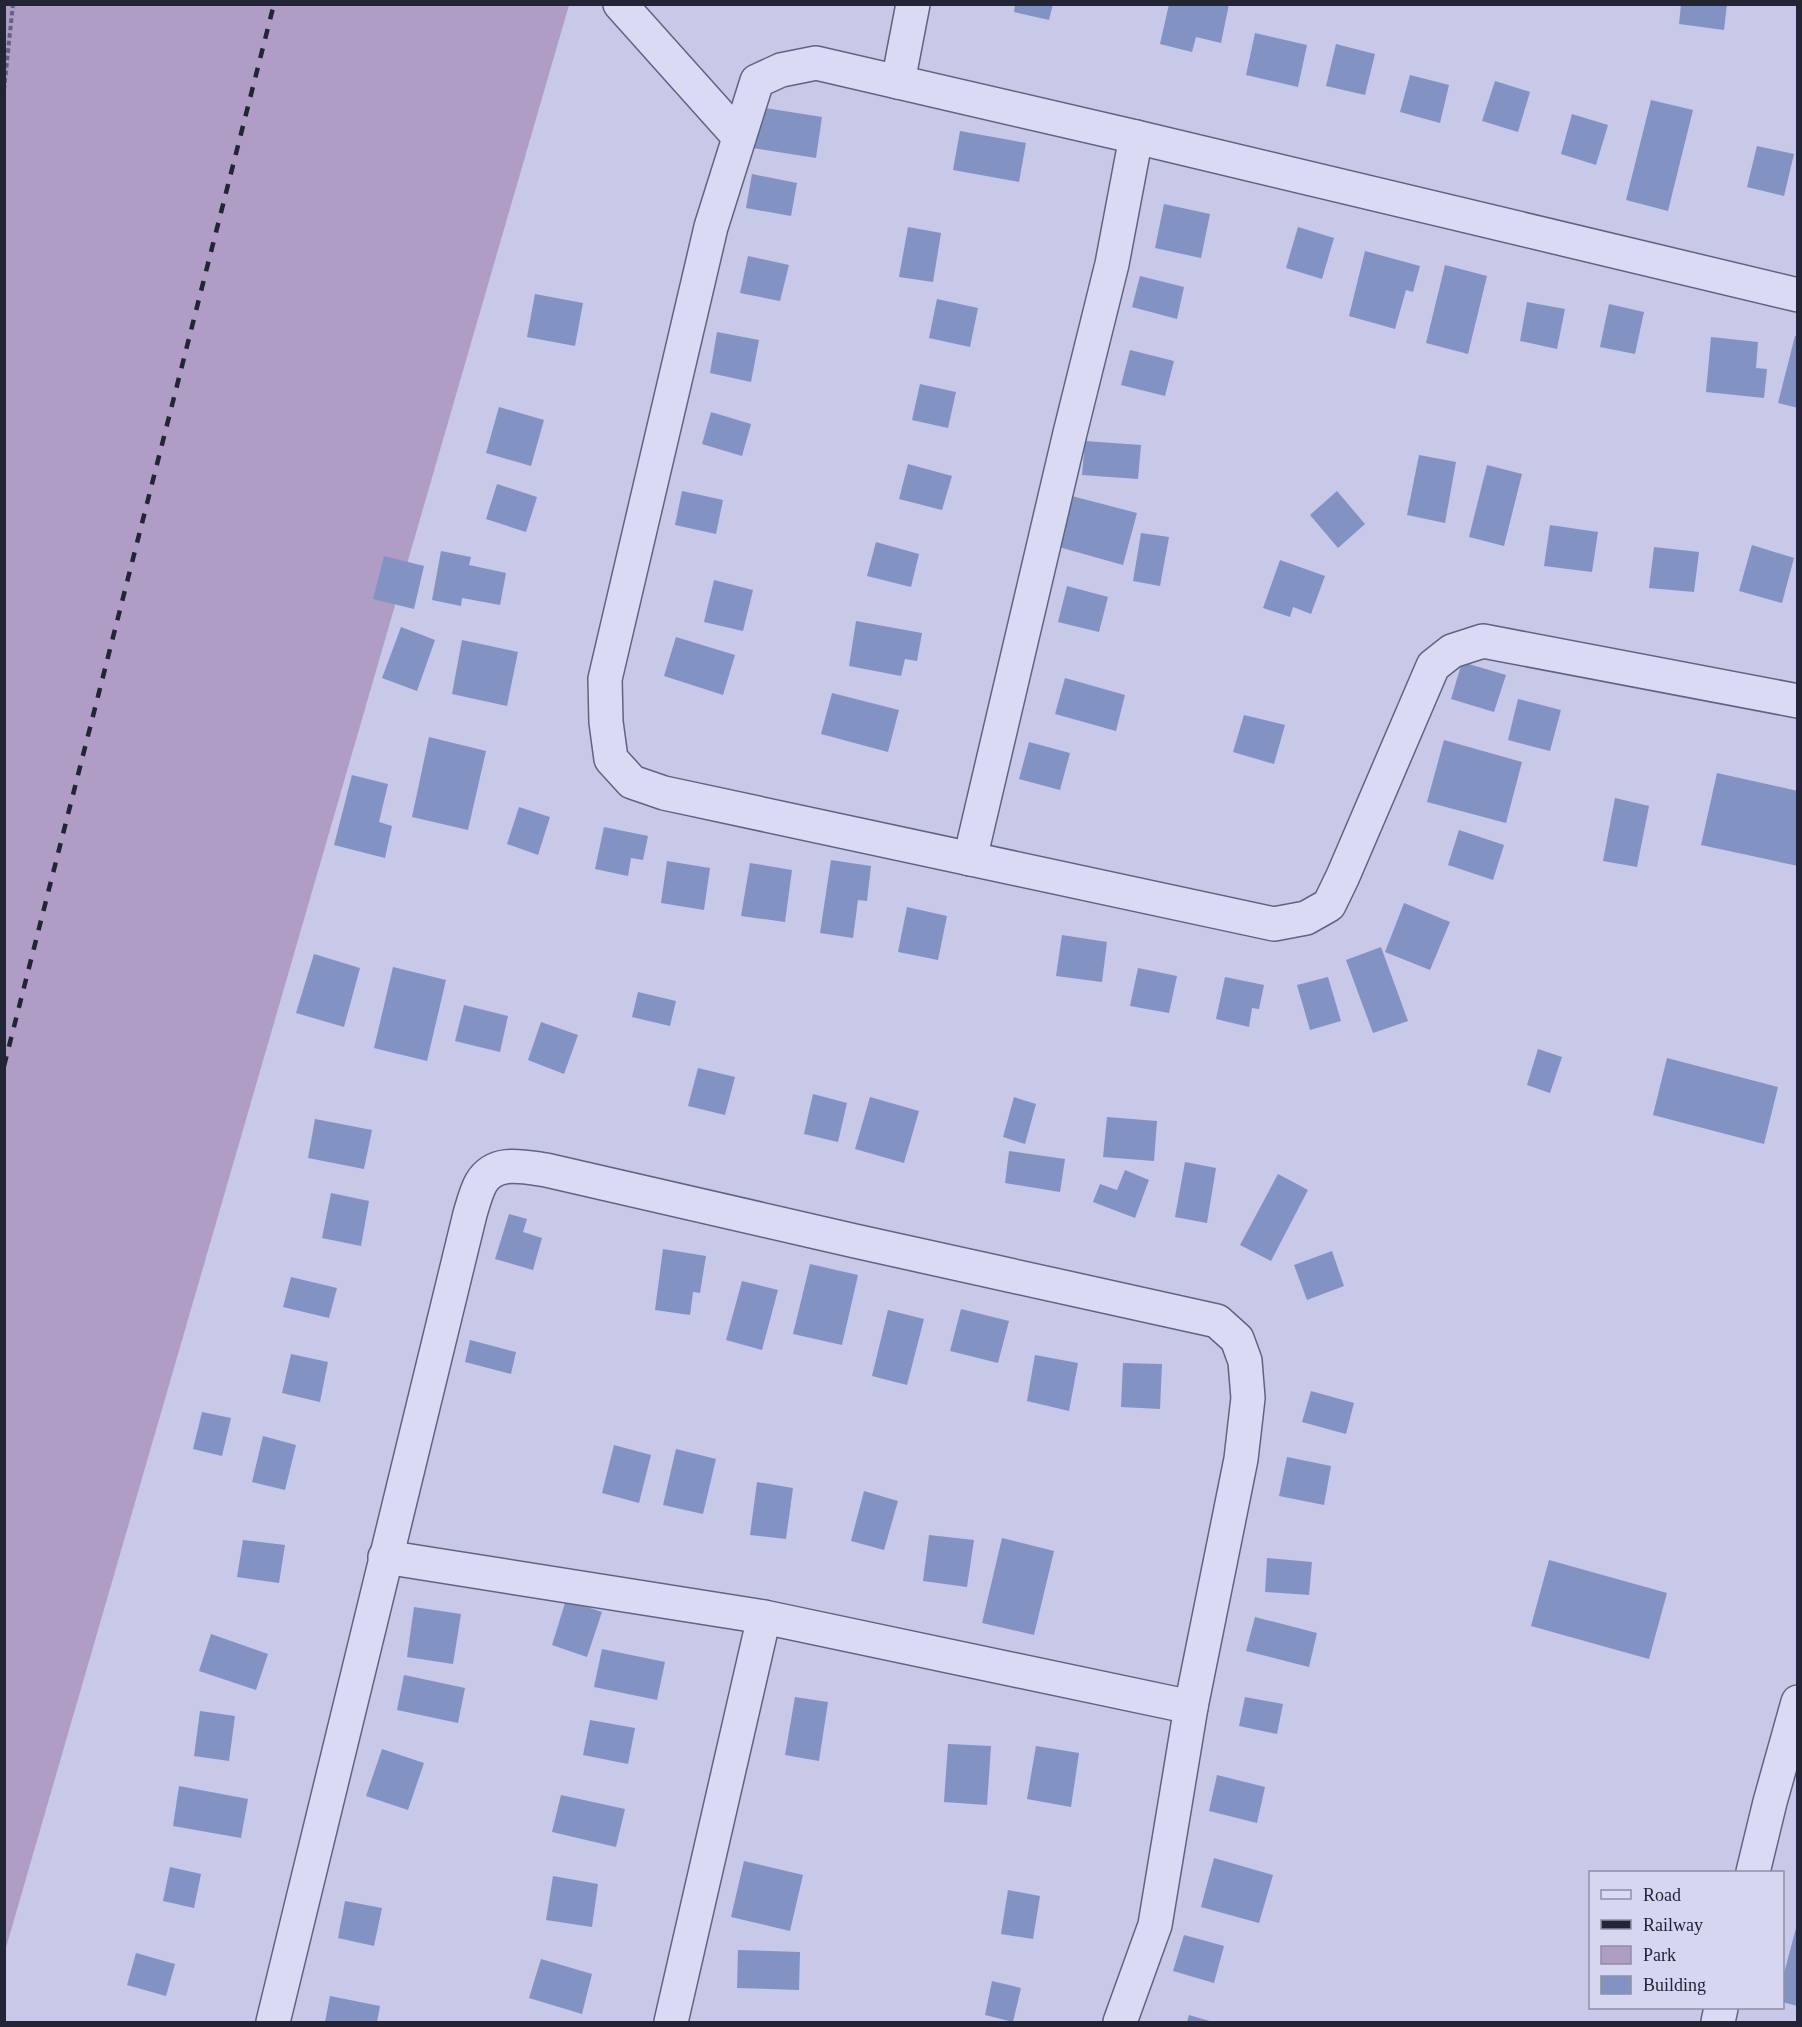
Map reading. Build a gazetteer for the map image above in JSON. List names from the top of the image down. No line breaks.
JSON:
{"legend":["Road","Railway","Park","Building"]}
